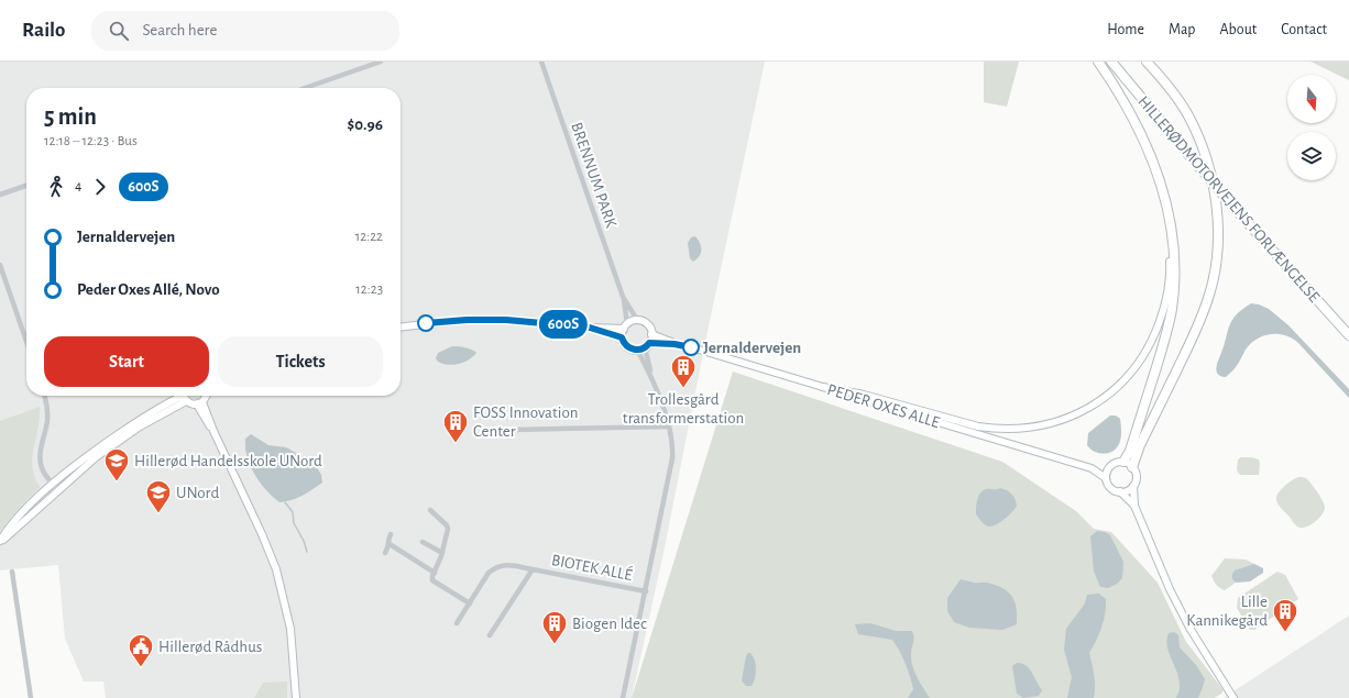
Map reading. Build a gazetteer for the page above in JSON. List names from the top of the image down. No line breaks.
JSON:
{"streets":{"highway":["HILLERØDMOTORVEJENS FORLÆNGELSE"],"street":["BRENNUM PARK","PEDER OXES ALLE","BIOTEK ALLÉ"]},"crossings":[["BRENNUM PARK","PEDER OXES ALLE"]],"places":{"other":["Jernaldervejen"],"building":["Trollesgård transformerstation","FOSS Innovation Center","Lille Kannikegård","Biogen Idec"],"school or university":["Hillerød Handelsskole UNord","UNord"],"public building":["Hillerød Rådhus"]},"lines":["bus line 600S"],"north":"bottom","page":{"header":"Railo","search":"Search here","nav":["Home","Map","About","Contact"],"on_map":"600S","heading":["5 min","12:18 – 12:23 · Bus","$0.96"],"legs":["4","600S"],"list":[{"name":"Jernaldervejen","value":"12:22"},{"name":"Peder Oxes Allé, Novo","value":"12:23"}],"buttons":["Start","Tickets"]}}
